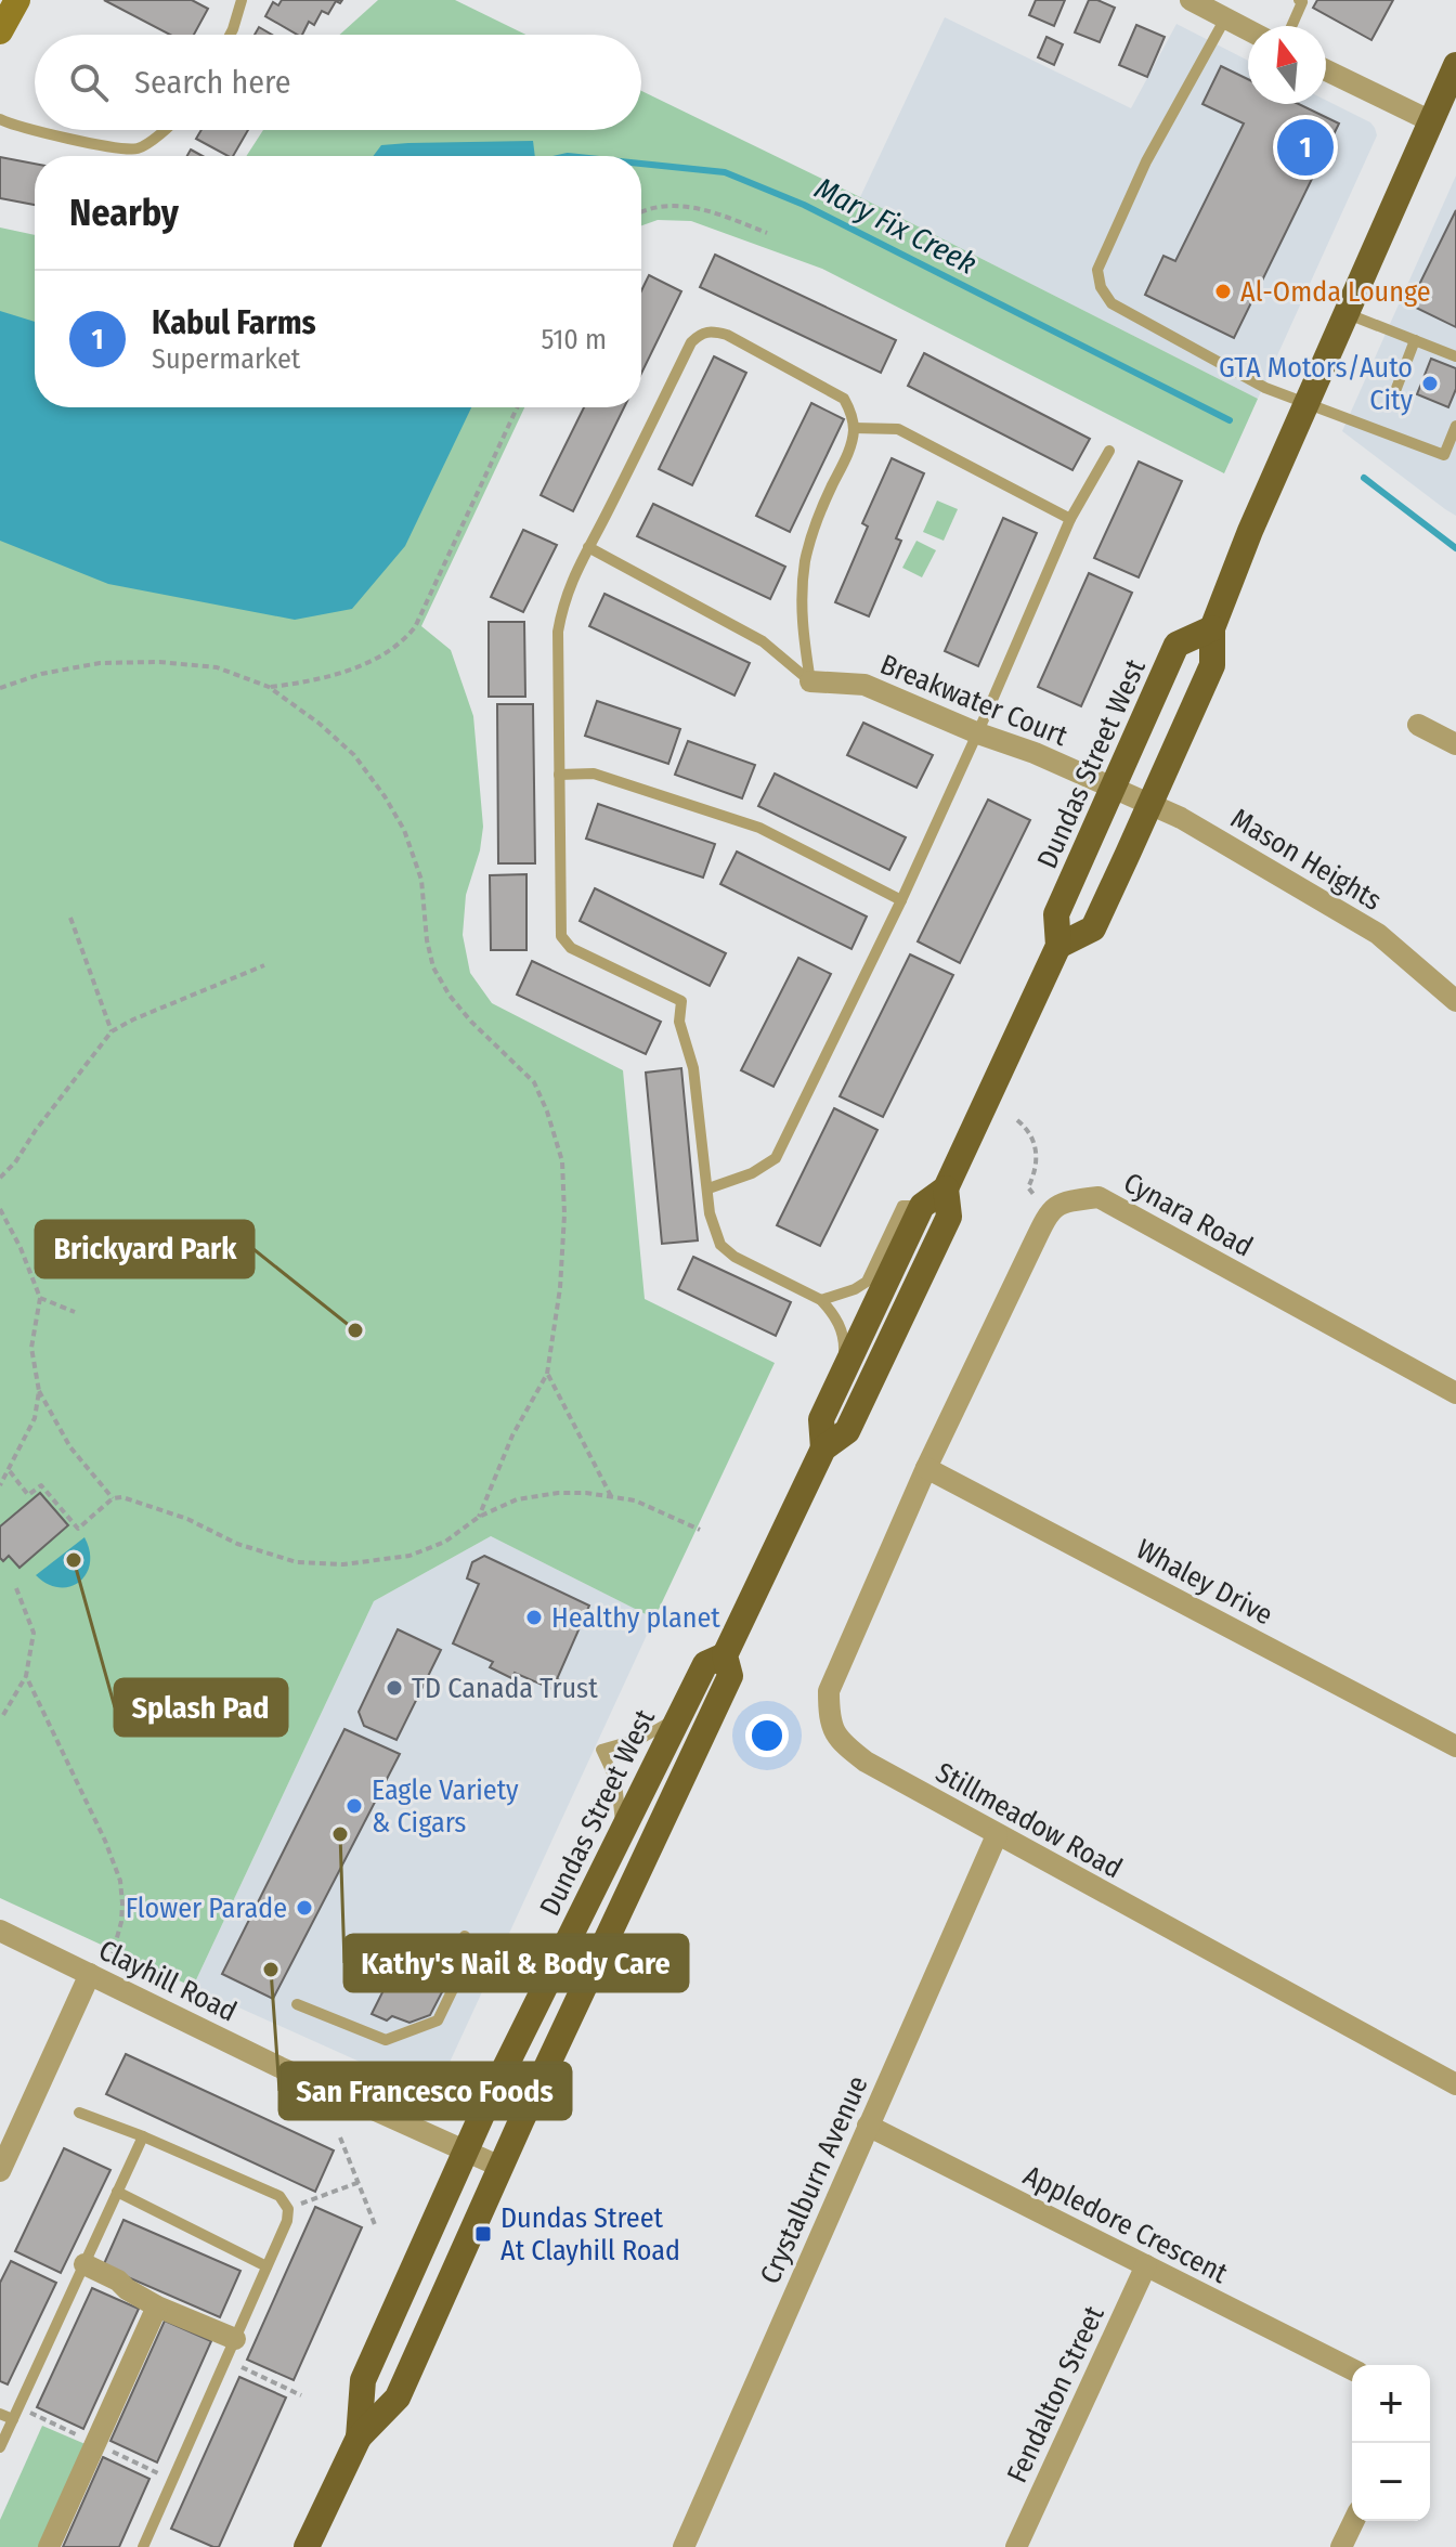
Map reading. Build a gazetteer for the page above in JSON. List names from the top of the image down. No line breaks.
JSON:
{"streets":{"main road":["Dundas Street West"],"street":["Breakwater Court","Mason Heights","Cynara Road","Whaley Drive","Stillmeadow Road","Clayhill Road","Crystalburn Avenue","Appledore Crescent","Fendalton Street"]},"crossings":[["Breakwater Court","Dundas Street West"],["Breakwater Court","Mason Heights"],["Dundas Street West","Mason Heights"],["Dundas Street West","Clayhill Road"],["Whaley Drive","Stillmeadow Road"],["Stillmeadow Road","Crystalburn Avenue"],["Crystalburn Avenue","Appledore Crescent"],["Appledore Crescent","Fendalton Street"]],"water":["Mary Fix Creek"],"places":{"other":["Al-Omda Lounge","GTA Motors/Auto City","Brickyard Park","Splash Pad","Healthy planet","TD Canada Trust","Eagle Variety & Cigars","Kathy's Nail & Body Care","Flower Parade","San Francesco Foods"],"transit":["Dundas Street At Clayhill Road"]},"north":"top","page":{"search":"Search here","pins":"1","heading":"Nearby","list":[{"mark":"1","name":"Kabul Farms","note":"Supermarket","value":"510 m"}],"map_buttons":["+","−"]}}
